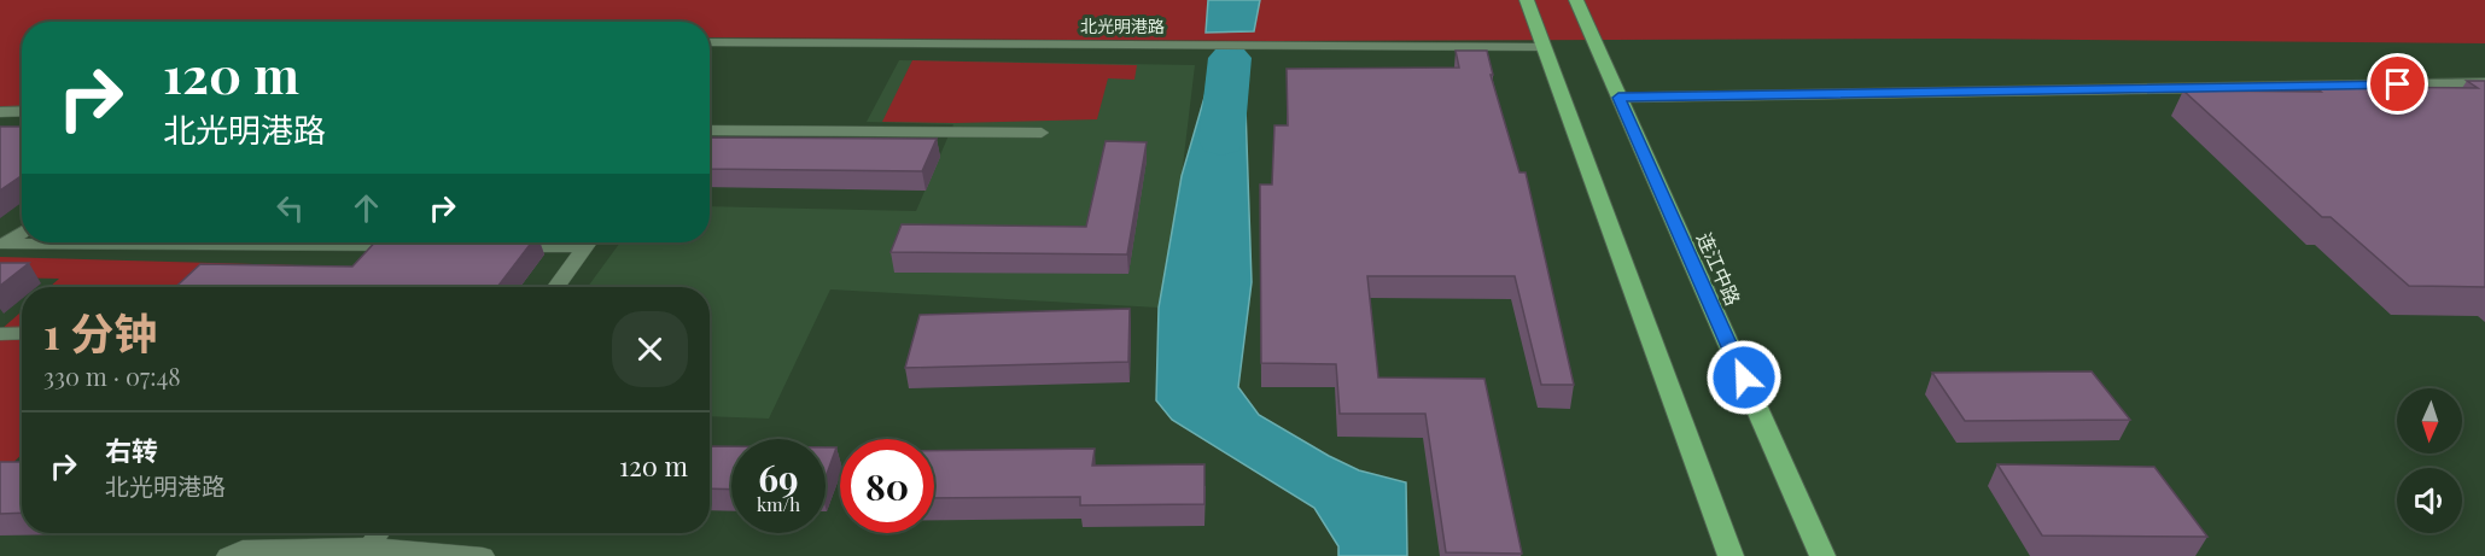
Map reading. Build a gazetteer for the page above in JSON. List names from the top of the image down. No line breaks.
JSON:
{"streets":{"highway":["连江中路"],"street":["北光明港路"]},"north":"bottom","page":{"turn":["120 m","北光明港路"],"heading":["1 分钟","330 m · 07:48"],"list":[{"name":"右转","note":"北光明港路","value":"120 m"}],"speed":"69 km/h","limit":"80"}}
